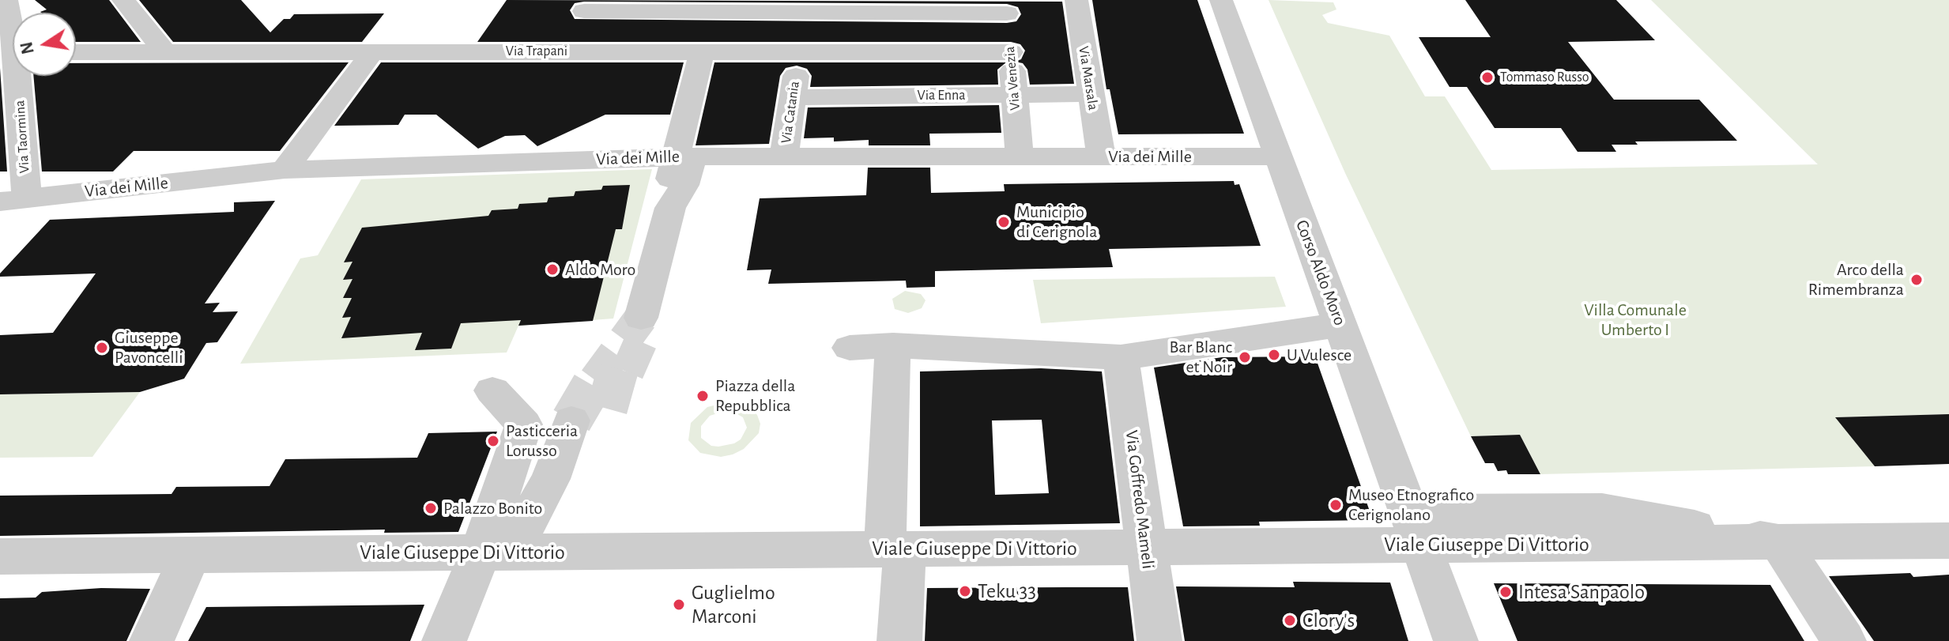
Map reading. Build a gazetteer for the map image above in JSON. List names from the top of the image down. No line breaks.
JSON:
{"streets":{"street":["Via Trapani","Via Venezia","Via Marsala","Via Enna","Via Catania","Via Taormina","Via dei Mille","Corso Aldo Moro","Via Goffredo Mameli","Viale Giuseppe Di Vittorio"]},"crossings":[["Via Trapani","Via Venezia"],["Via Trapani","Via Catania"],["Via Venezia","Via Enna"],["Via Venezia","Via dei Mille"],["Via Marsala","Via Enna"],["Via Marsala","Via dei Mille"],["Via Enna","Via Catania"],["Via Catania","Via dei Mille"],["Via Taormina","Via dei Mille"],["Via dei Mille","Corso Aldo Moro"],["Corso Aldo Moro","Viale Giuseppe Di Vittorio"],["Via Goffredo Mameli","Viale Giuseppe Di Vittorio"]],"parks":["Villa Comunale Umberto I"],"places":["Tommaso Russo","Municipio di Cerignola","Aldo Moro","Arco della Rimembranza","Giuseppe Pavoncelli","U Vulesce","Bar Blanc et Noir","Piazza della Repubblica","Pasticceria Lorusso","Museo Etnografico Cerignolano","Palazzo Bonito","Teku 33","Intesa Sanpaolo","Guglielmo Marconi","Clory's"],"north":"left"}
